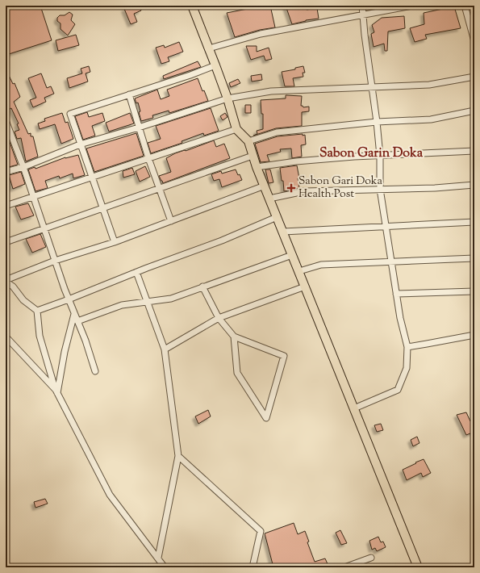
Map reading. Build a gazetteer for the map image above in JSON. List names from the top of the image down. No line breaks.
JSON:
{"districts":["Sabon Garin Doka"],"places":{"health":["Sabon Gari Doka Health Post"]}}
